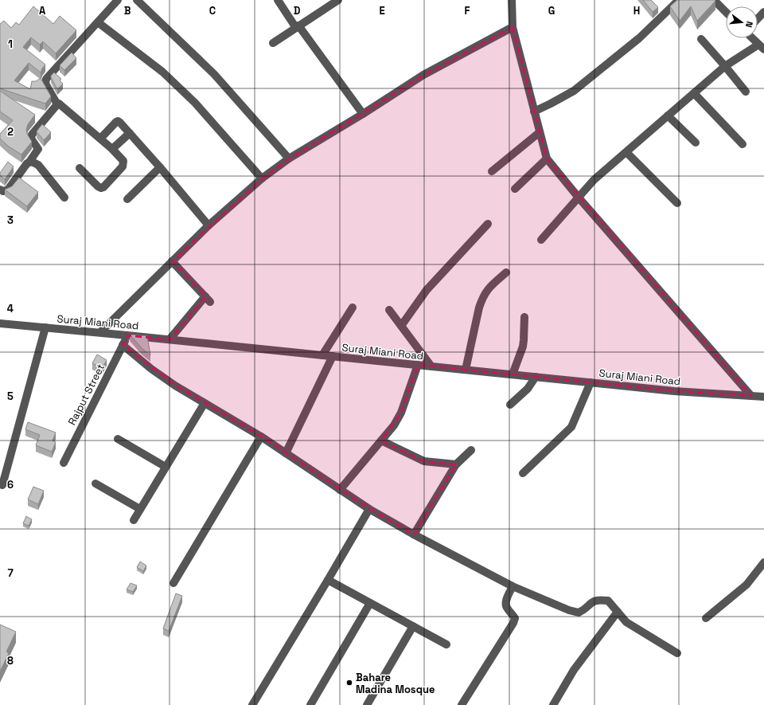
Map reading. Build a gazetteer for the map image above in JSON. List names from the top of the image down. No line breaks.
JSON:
{"streets":{"street":["Suraj Miani Road","Rajput Street"]},"crossings":[["Suraj Miani Road","Rajput Street"]],"places":["Bahare Madina Mosque"],"north":"right","grid":{"columns":["A","B","C","D","E","F","G","H"],"rows":["1","2","3","4","5","6","7","8"]}}
